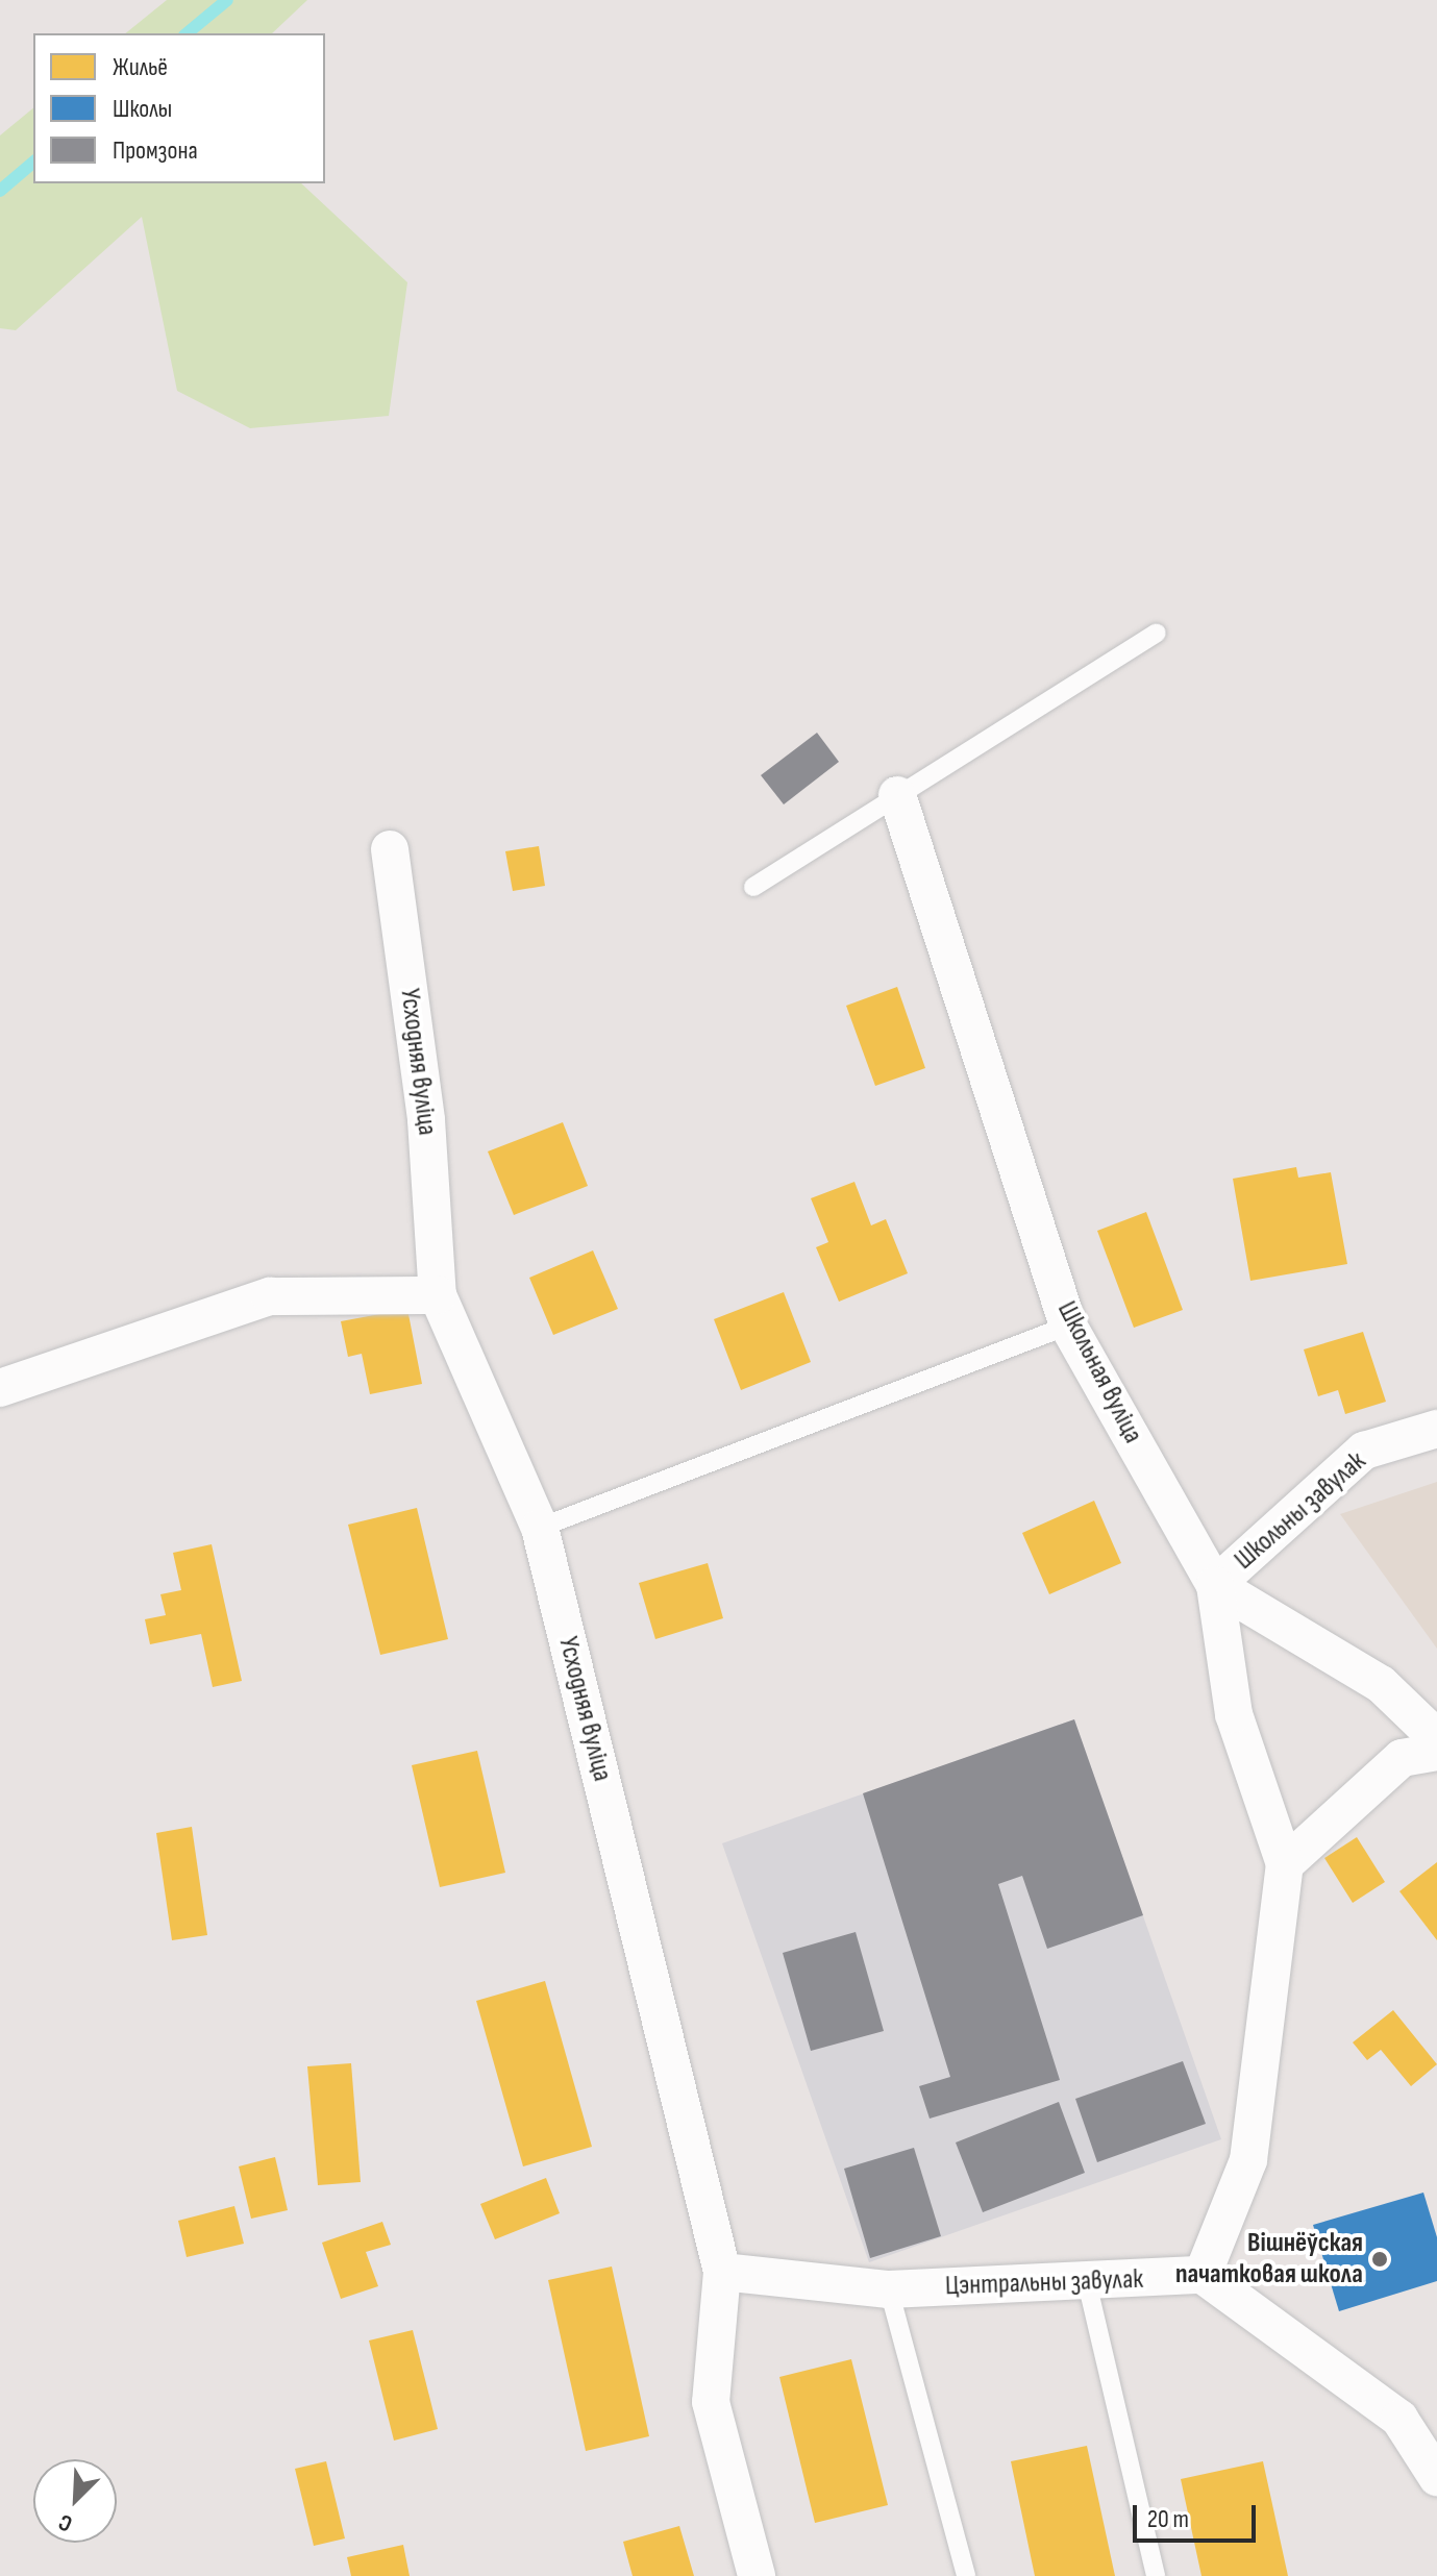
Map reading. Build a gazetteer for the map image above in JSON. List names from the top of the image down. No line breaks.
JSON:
{"streets":{"street":["Усходняя вуліца","Школьная вуліца","Школьны завулак","Цэнтральны завулак"]},"crossings":[["Усходняя вуліца","Цэнтральны завулак"],["Школьная вуліца","Школьны завулак"]],"places":["Вішнёўская пачатковая школа"],"legend":["Жильё","Школы","Промзона"],"scale_bar":"20 m","north":"bottom left"}
